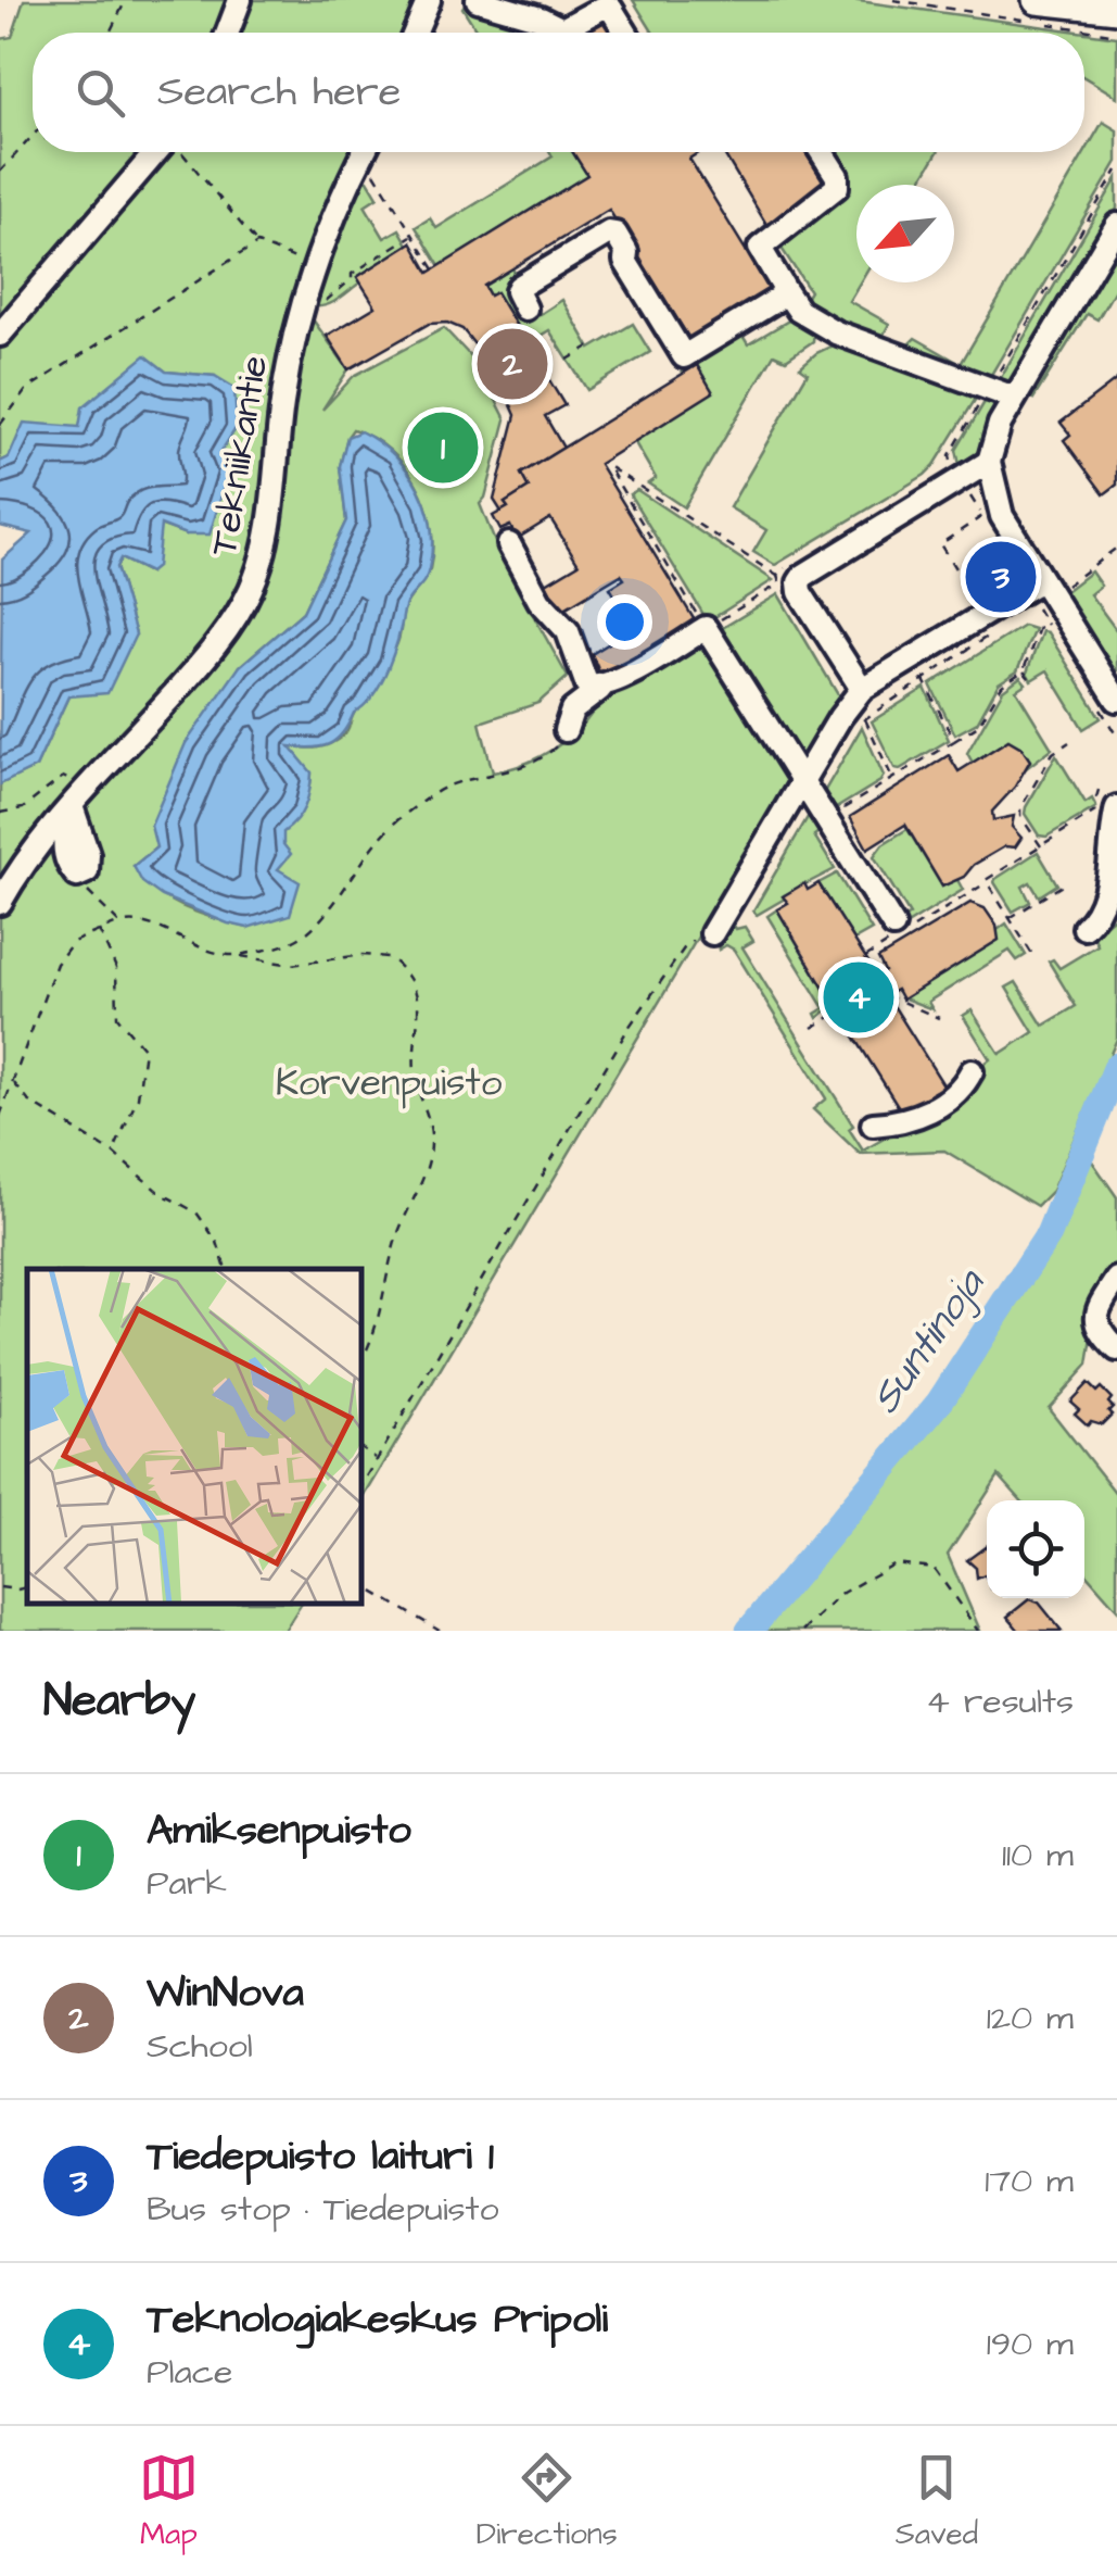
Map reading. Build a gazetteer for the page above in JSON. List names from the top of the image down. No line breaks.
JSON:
{"streets":{"street":["Tekniikantie"]},"water":["Suntinoja"],"parks":["Korvenpuisto"],"north":"bottom left","page":{"search":"Search here","pins":["2","1","3","4"],"heading":["Nearby","4 results"],"list":[{"mark":"1","name":"Amiksenpuisto","note":"Park","value":"110 m"},{"mark":"2","name":"WinNova","note":"School","value":"120 m"},{"mark":"3","name":"Tiedepuisto laituri 1","note":"Bus stop · Tiedepuisto","value":"170 m"},{"mark":"4","name":"Teknologiakeskus Pripoli","note":"Place","value":"190 m"}],"nav":["Map","Directions","Saved"]}}
